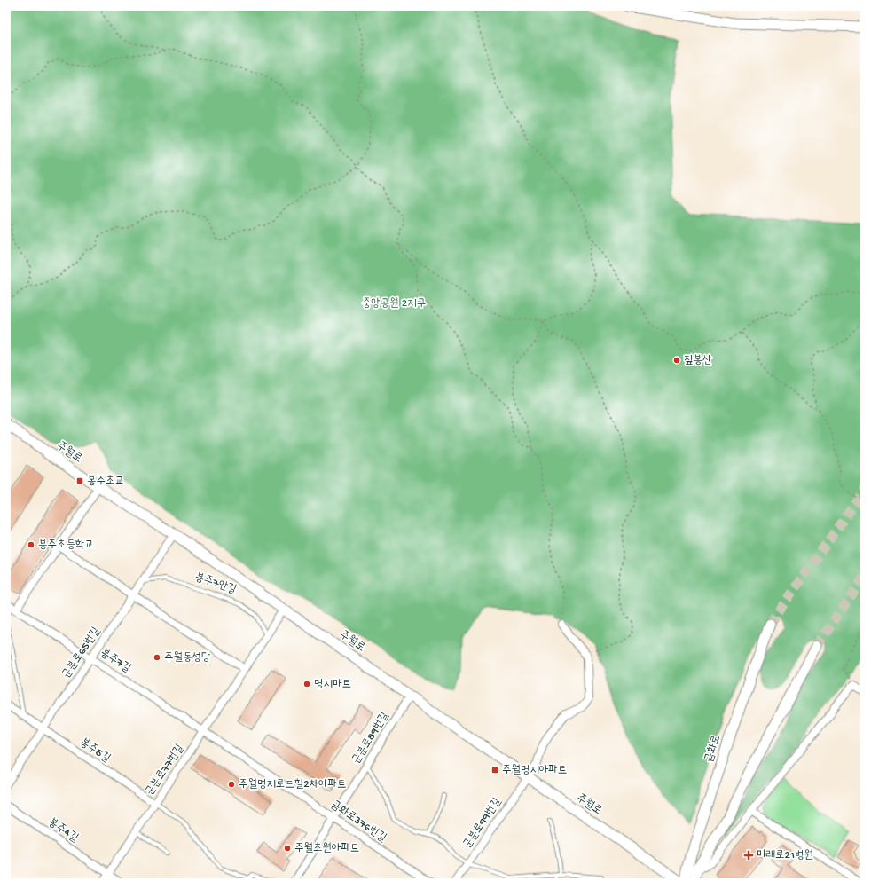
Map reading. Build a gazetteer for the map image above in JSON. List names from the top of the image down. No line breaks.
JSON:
{"streets":{"street":["주월로","군분로65번길","봉주7길","군분로89번길","금화로","봉주5길","군분로77번길","금화로376번길","군분로99번길","봉주4길"],"lane":["봉주7안길"]},"crossings":[["주월로","군분로65번길"],["주월로","군분로89번길"],["주월로","금화로"],["주월로","군분로77번길"],["주월로","군분로99번길"],["봉주7안길","군분로65번길"],["봉주7안길","군분로77번길"],["군분로65번길","봉주7길"],["군분로65번길","봉주5길"],["봉주7길","군분로77번길"],["봉주7길","금화로376번길"],["군분로89번길","금화로376번길"],["봉주5길","군분로77번길"],["군분로77번길","금화로376번길"],["군분로77번길","봉주4길"]],"parks":["중앙공원 2지구"],"places":{"other":["짚봉산","봉주초등학교","주월동성당","명지마트","주월명지로드힐2차아파트","주월초원아파트"],"transit":["봉주초교","주월명지아파트"],"health":["미래로21병원"]}}
